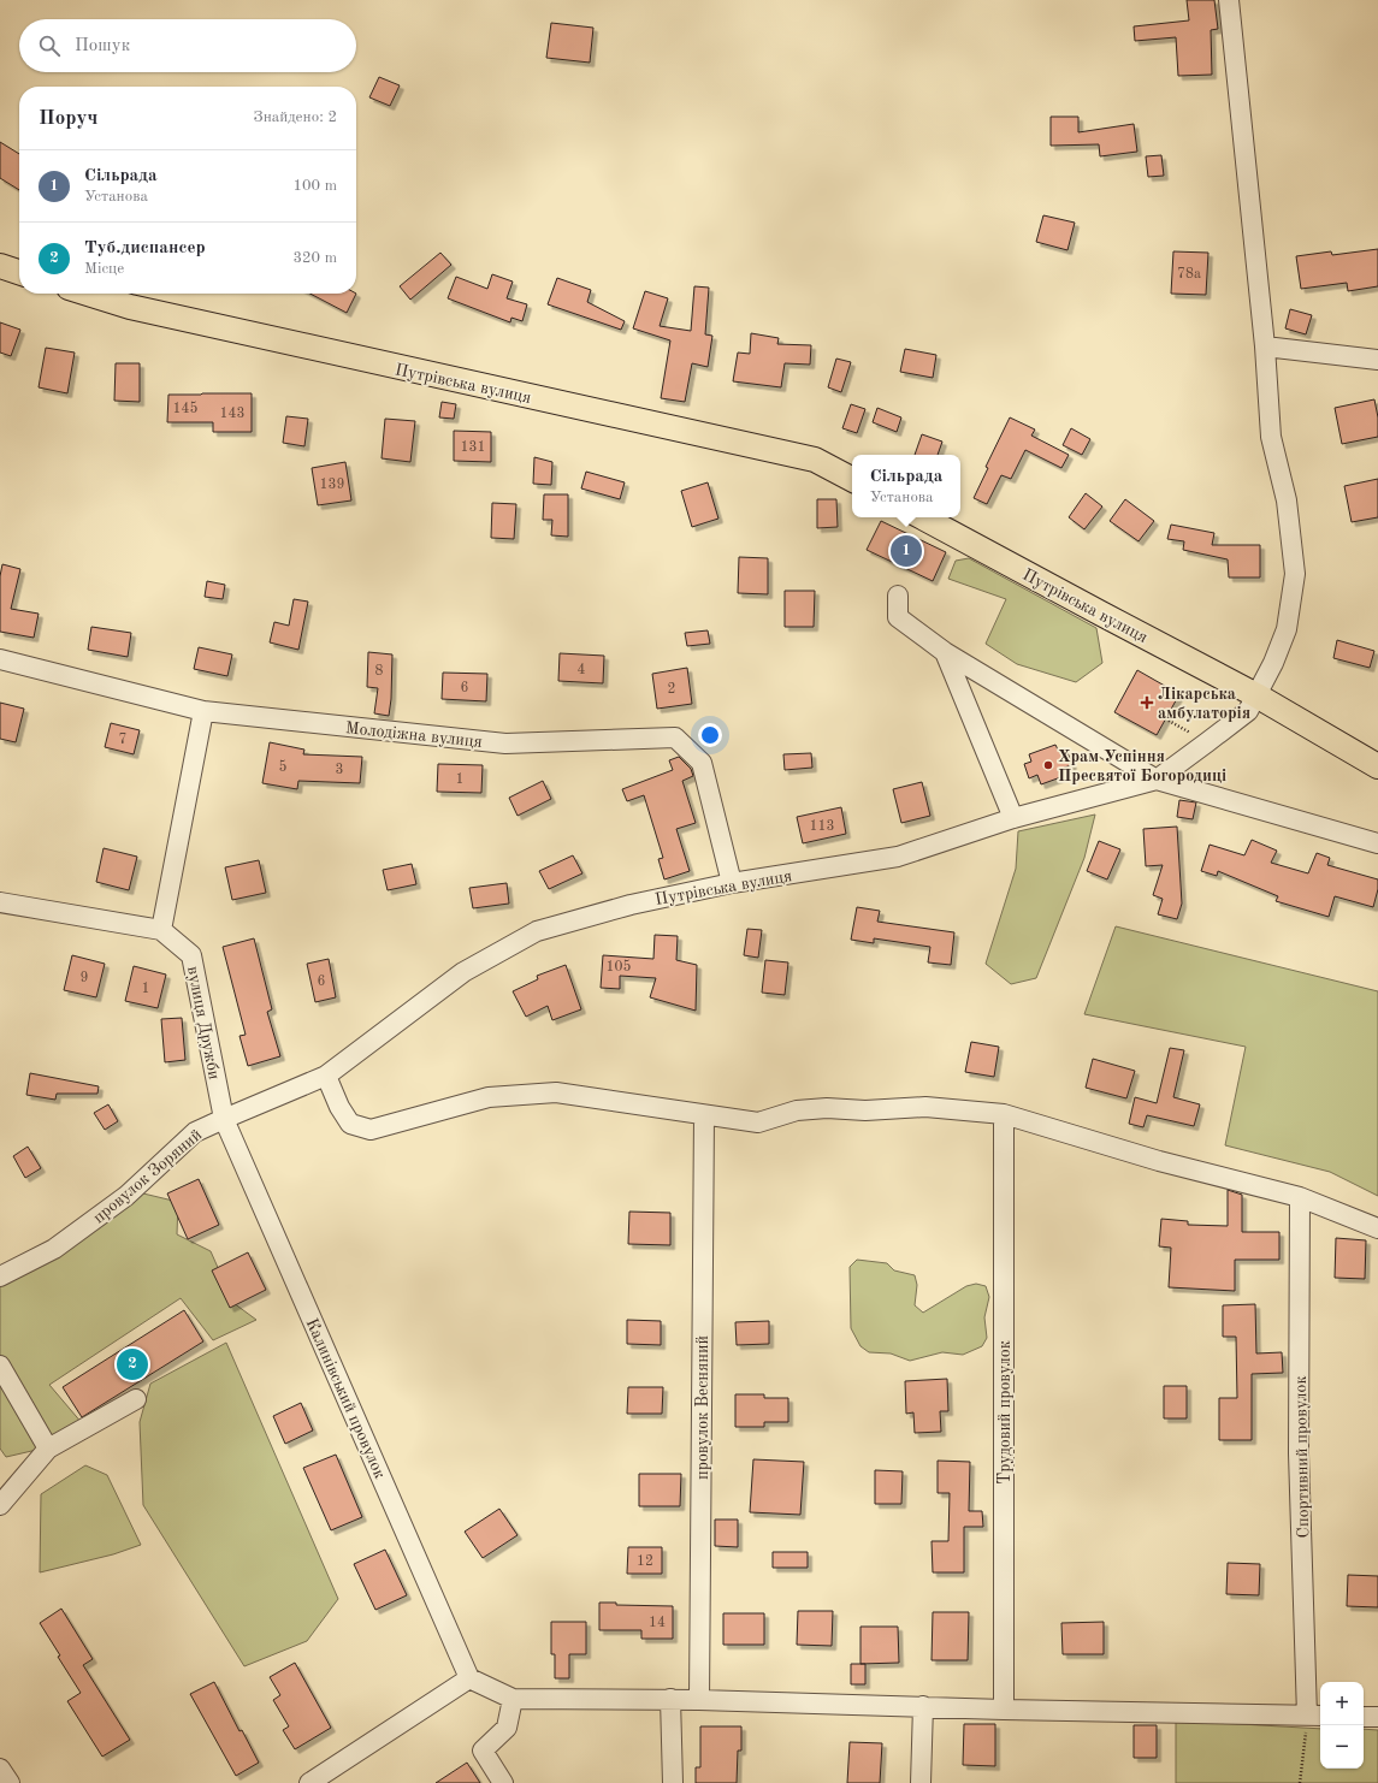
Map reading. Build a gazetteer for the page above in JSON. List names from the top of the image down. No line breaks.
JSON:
{"streets":{"main road":["Путрівська вулиця"],"street":["Молодіжна вулиця","вулиця Дружби","провулок Зоряний","Калинівський провулок","провулок Весняний","Трудовий провулок","Спортивний провулок"]},"crossings":[["Путрівська вулиця","Молодіжна вулиця"],["Путрівська вулиця","провулок Зоряний"],["вулиця Дружби","провулок Зоряний"],["вулиця Дружби","Калинівський провулок"],["провулок Зоряний","Калинівський провулок"]],"places":{"health":["Лікарська амбулаторія"],"other":["Храм Успіння Пресвятої Богородиці"]},"house_numbers":["78a","145","143","131","139","4","8","6","2","7","5","3","1","113","105","9","6","1","12","14"],"page":{"search":"Пошук","heading":["Поруч","Знайдено: 2"],"list":[{"mark":"1","name":"Сільрада","note":"Установа","value":"100 m"},{"mark":"2","name":"Туб.диспансер","note":"Місце","value":"320 m"}],"popup":["Сільрада","Установа"],"pins":["1","2"],"map_buttons":["+","−"]}}
